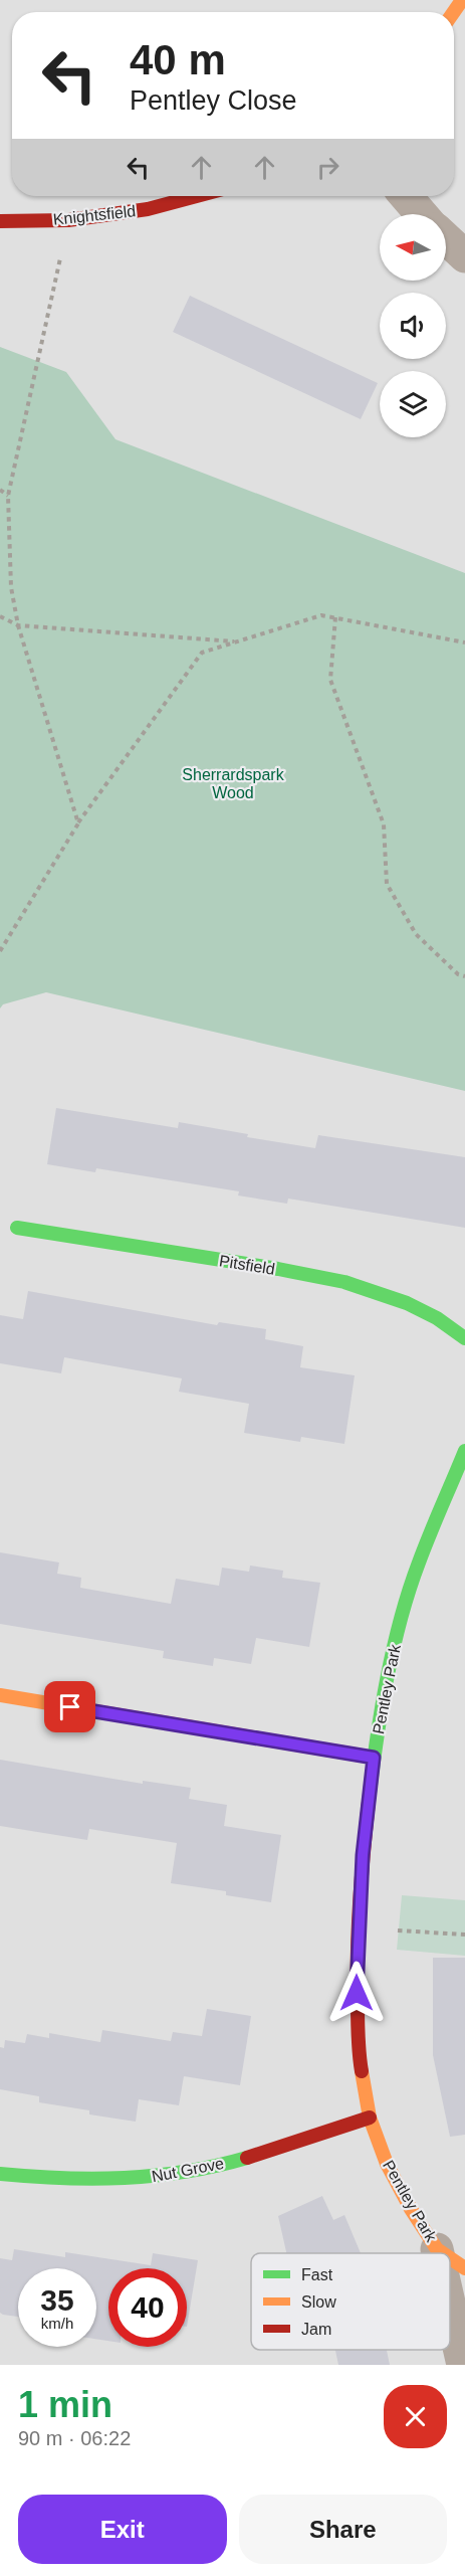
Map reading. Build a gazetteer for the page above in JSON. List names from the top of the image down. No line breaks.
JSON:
{"streets":{"street":["Knightsfield","Pitsfield","Pentley Park","Nut Grove"]},"crossings":[["Pentley Park","Nut Grove"]],"parks":["Sherrardspark Wood"],"legend":["Fast","Slow","Jam"],"north":"left","page":{"turn":["40 m","Pentley Close"],"speed":"35 km/h","limit":"40","heading":["1 min","90 m · 06:22"],"buttons":["Exit","Share"]}}
